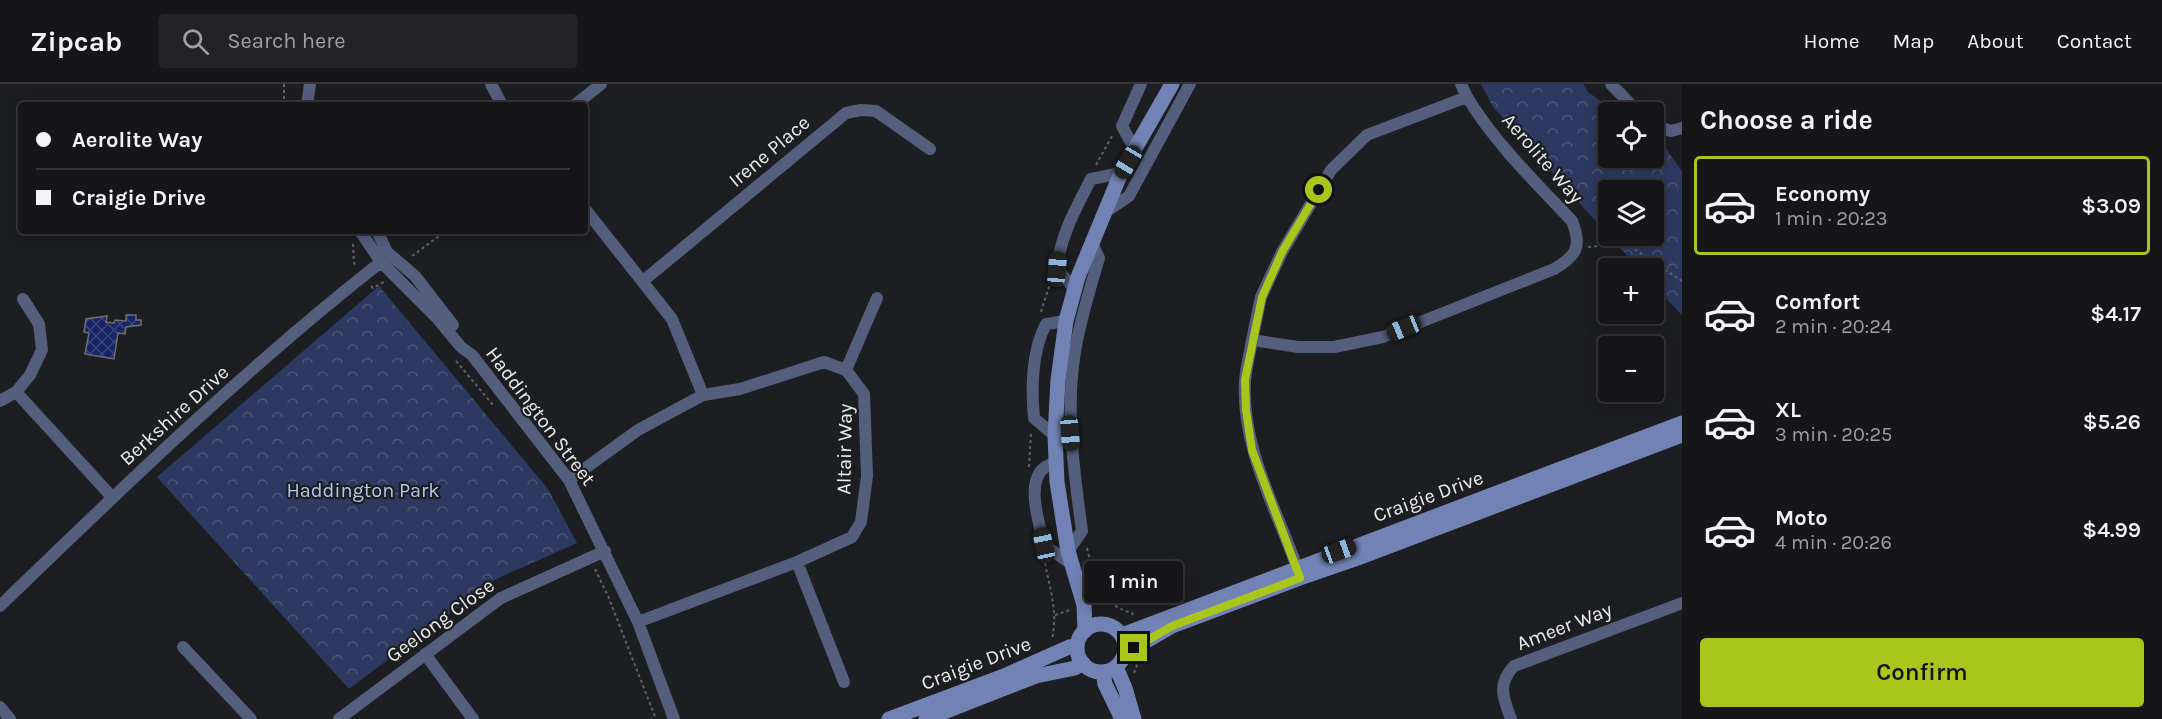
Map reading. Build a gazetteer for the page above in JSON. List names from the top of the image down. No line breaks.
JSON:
{"streets":{"main road":["Craigie Drive"],"street":["Irene Place","Aerolite Way","Berkshire Drive","Haddington Street","Altair Way","Geelong Close","Ameer Way"]},"crossings":[["Berkshire Drive","Haddington Street"],["Haddington Street","Altair Way"],["Haddington Street","Geelong Close"]],"parks":["Haddington Park"],"page":{"header":"Zipcab","search":"Search here","nav":["Home","Map","About","Contact"],"heading":"Choose a ride","map_buttons":["+","−"],"banner":["Aerolite Way","Craigie Drive"],"list":[{"name":"Economy","note":"1 min · 20:23","value":"$3.09"},{"name":"Comfort","note":"2 min · 20:24","value":"$4.17"},{"name":"XL","note":"3 min · 20:25","value":"$5.26"},{"name":"Moto","note":"4 min · 20:26","value":"$4.99"}],"bubble":"1 min","buttons":"Confirm"}}
